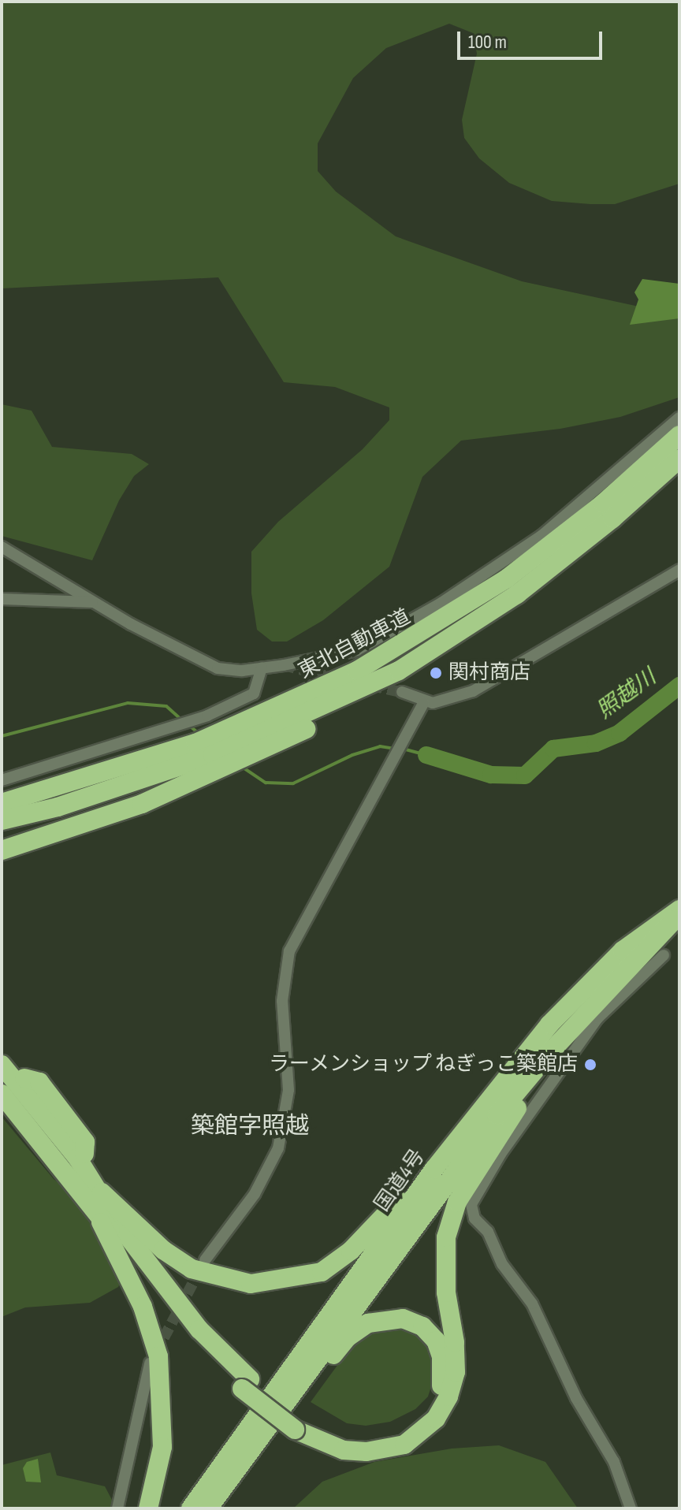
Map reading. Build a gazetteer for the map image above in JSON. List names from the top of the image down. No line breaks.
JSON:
{"streets":{"highway":["東北自動車道","国道4号"]},"districts":["築館字照越"],"water":["照越川"],"places":["関村商店","ラーメンショップ ねぎっこ築館店"],"scale_bar":"100 m"}
